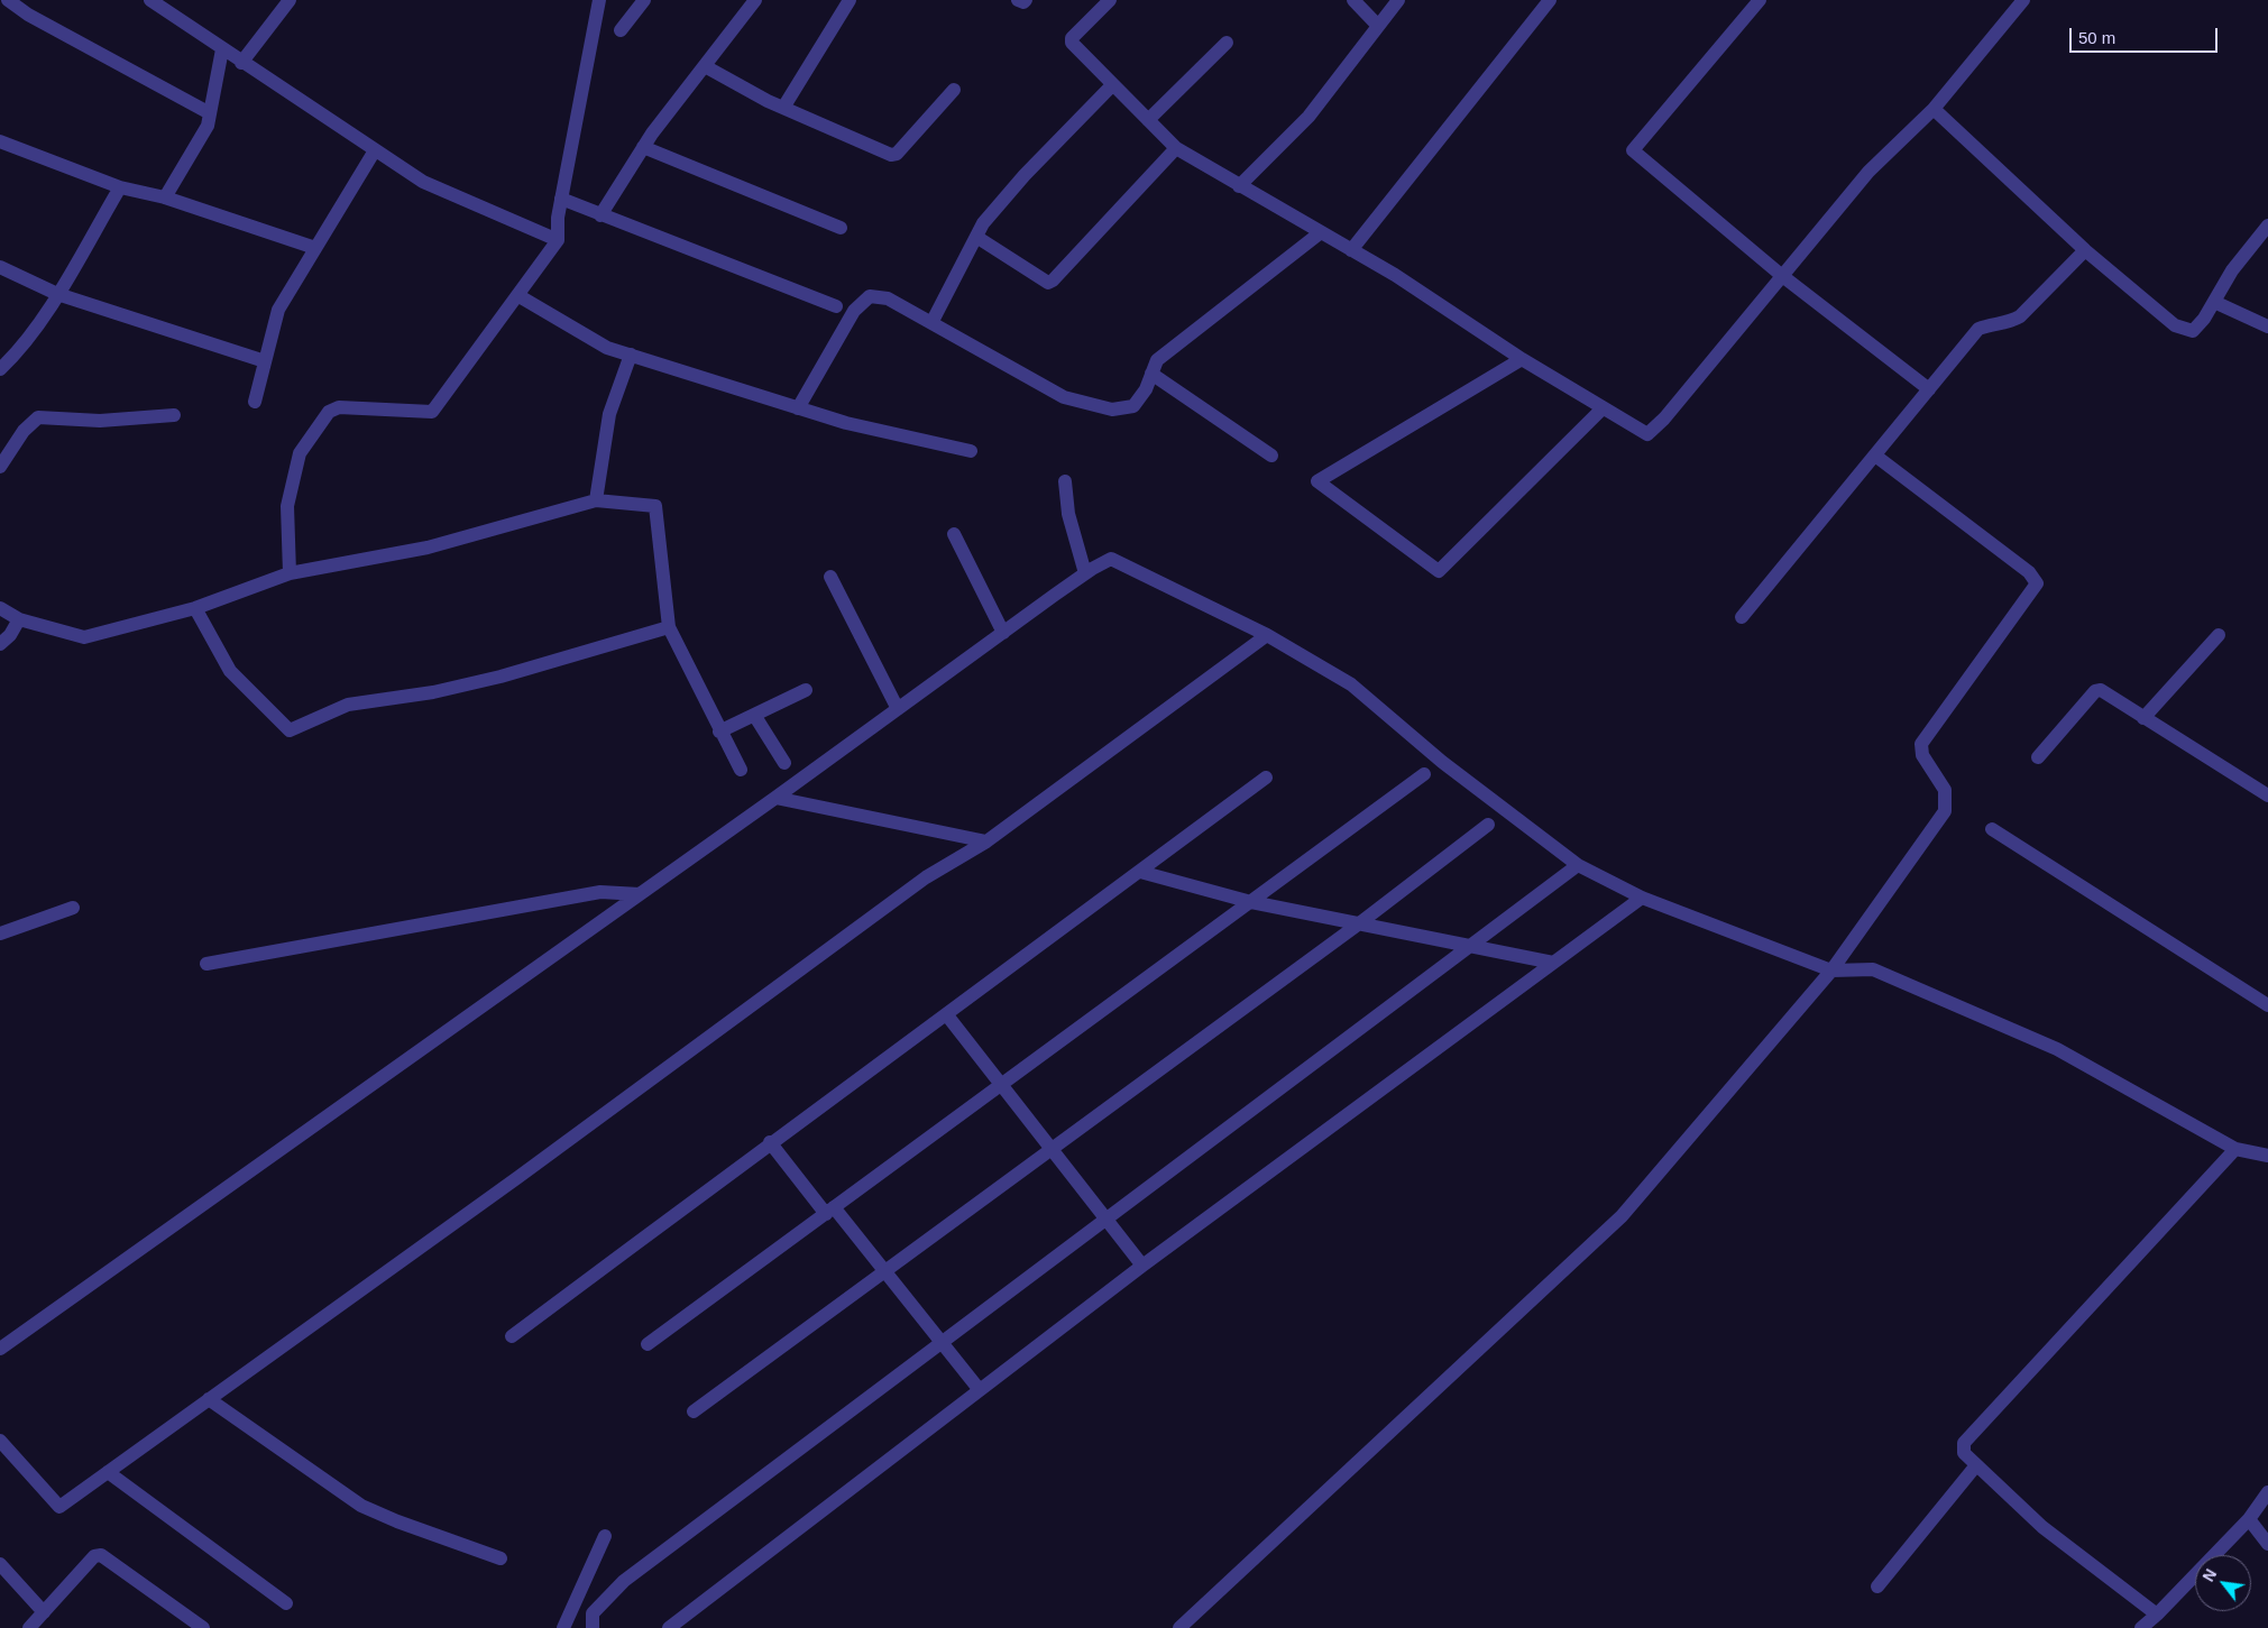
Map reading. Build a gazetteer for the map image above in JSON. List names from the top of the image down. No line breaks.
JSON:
{"scale_bar":"50 m","north":"top left"}
